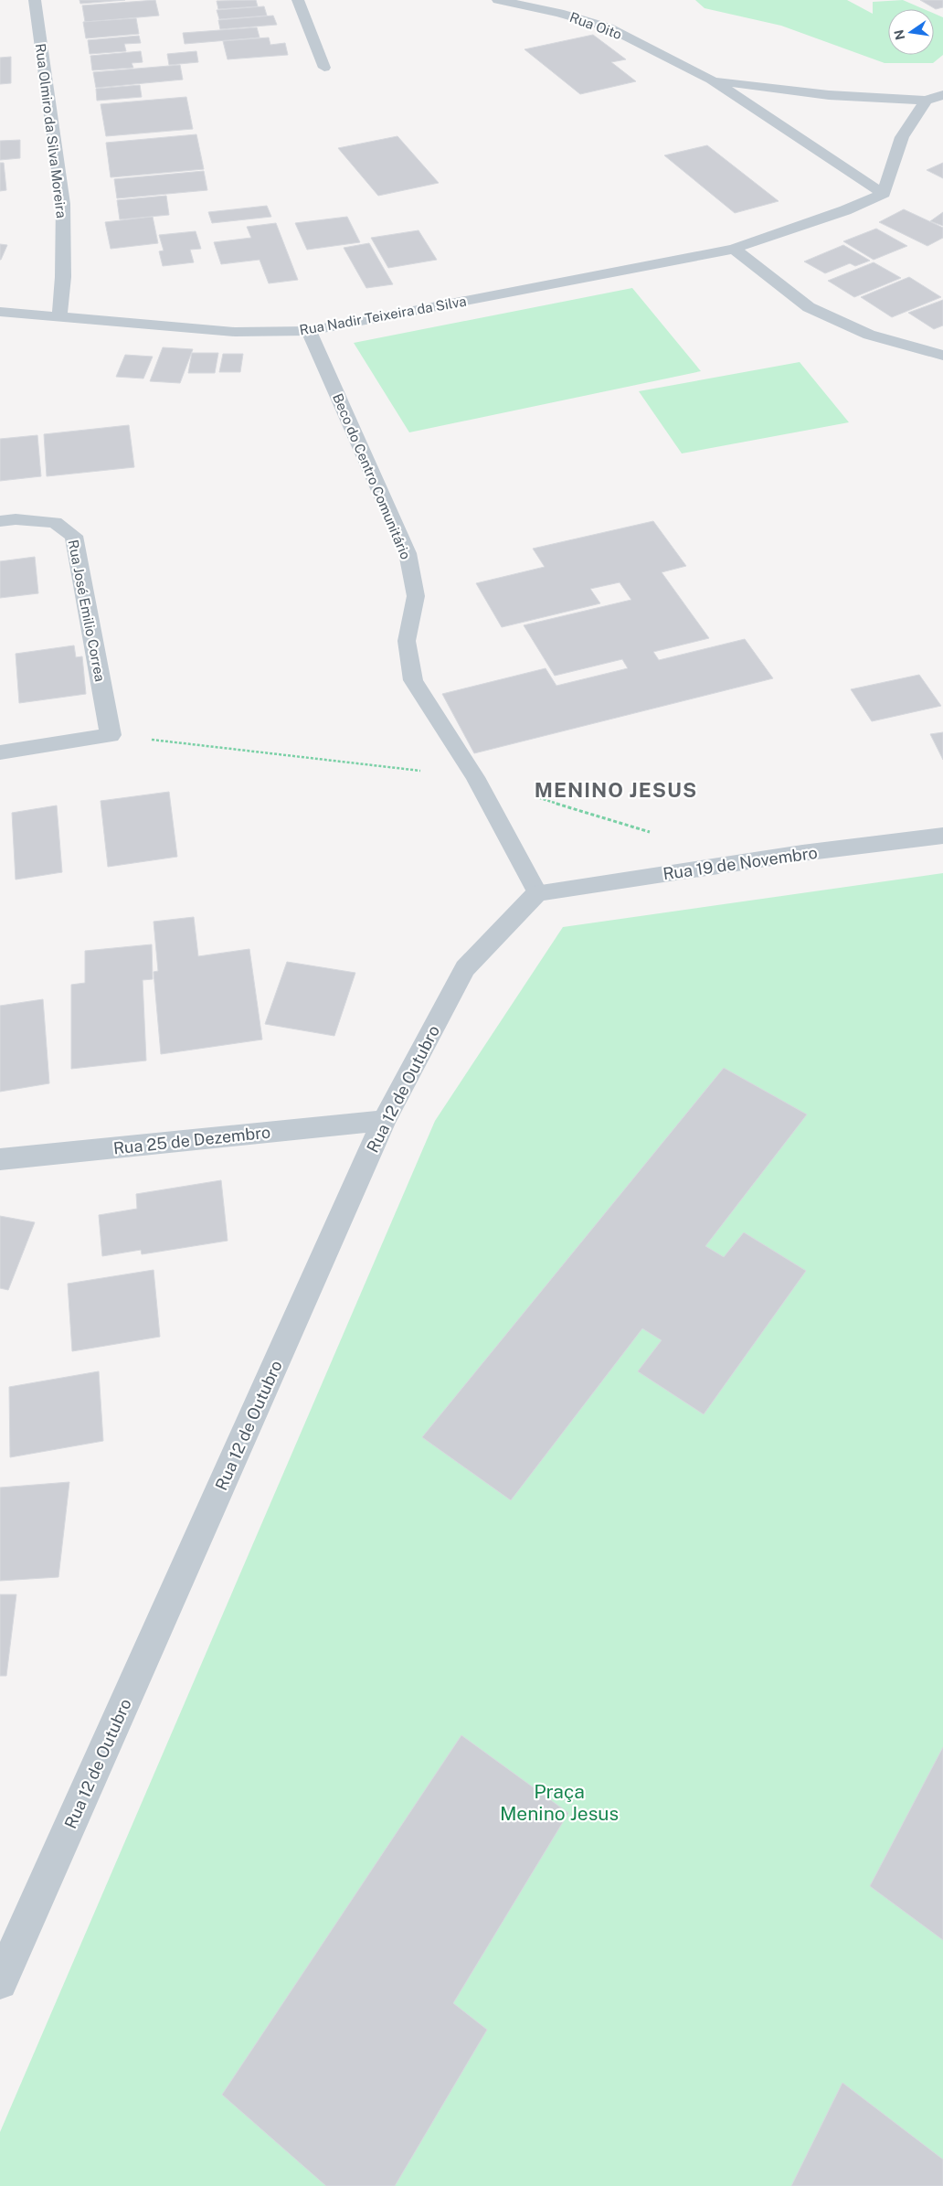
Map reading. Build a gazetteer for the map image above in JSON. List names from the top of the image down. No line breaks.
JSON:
{"streets":{"street":["Rua Oito","Rua Olmiro da Silva Moreira","Rua Nadir Teixeira da Silva","Rua José Emilio Correa","Rua 19 de Novembro","Rua 12 de Outubro","Rua 25 de Dezembro"],"lane":["Beco do Centro Comunitário"]},"crossings":[["Rua Oito","Rua Nadir Teixeira da Silva"],["Rua Olmiro da Silva Moreira","Rua Nadir Teixeira da Silva"],["Rua Nadir Teixeira da Silva","Beco do Centro Comunitário"],["Beco do Centro Comunitário","Rua 19 de Novembro"],["Beco do Centro Comunitário","Rua 12 de Outubro"],["Rua 19 de Novembro","Rua 12 de Outubro"],["Rua 12 de Outubro","Rua 25 de Dezembro"]],"districts":["MENINO JESUS"],"parks":["Praça Menino Jesus"],"north":"left"}
